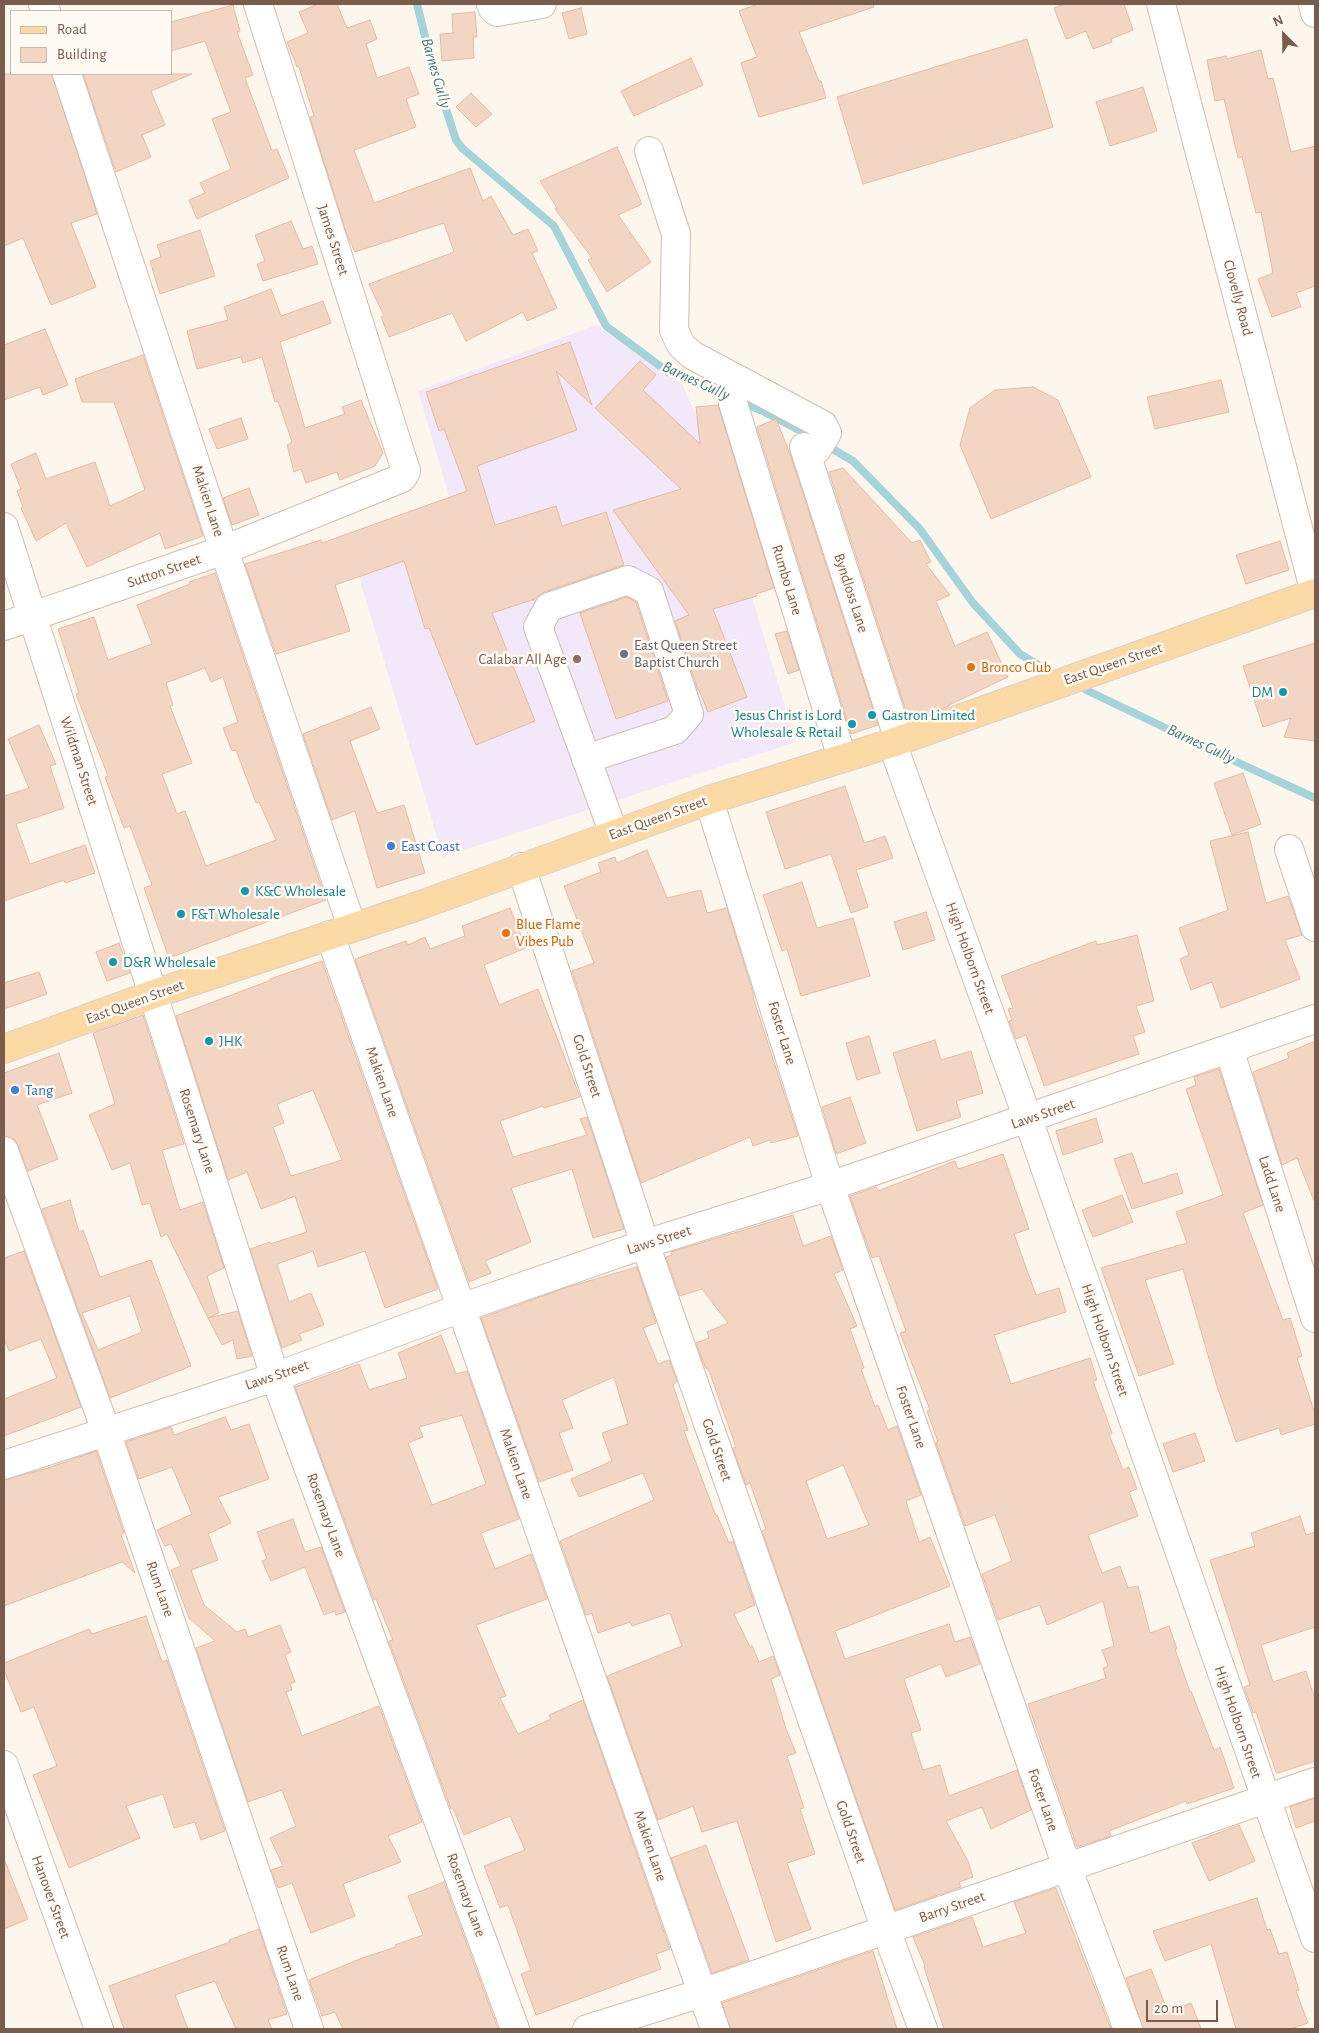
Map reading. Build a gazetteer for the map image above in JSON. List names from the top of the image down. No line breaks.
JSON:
{"streets":{"main road":["East Queen Street"],"street":["James Street","Clovelly Road","Makien Lane","Sutton Street","Rumbo Lane","Byndloss Lane","Wildman Street","High Holborn Street","Foster Lane","Gold Street","Laws Street","Rosemary Lane","Ladd Lane","Rum Lane","Hanover Street","Barry Street"]},"crossings":[["James Street","Sutton Street"],["Clovelly Road","East Queen Street"],["Makien Lane","Sutton Street"],["Makien Lane","East Queen Street"],["Makien Lane","Laws Street"],["Makien Lane","Barry Street"],["Sutton Street","Wildman Street"],["Rumbo Lane","East Queen Street"],["Byndloss Lane","East Queen Street"],["Byndloss Lane","High Holborn Street"],["East Queen Street","Wildman Street"],["East Queen Street","High Holborn Street"],["East Queen Street","Foster Lane"],["East Queen Street","Gold Street"],["East Queen Street","Rosemary Lane"],["Wildman Street","Rosemary Lane"],["High Holborn Street","Laws Street"],["High Holborn Street","Barry Street"],["Foster Lane","Laws Street"],["Foster Lane","Barry Street"],["Gold Street","Laws Street"],["Gold Street","Barry Street"],["Laws Street","Rosemary Lane"],["Laws Street","Ladd Lane"],["Laws Street","Rum Lane"]],"water":["Barnes Gully"],"places":["East Queen Street Baptist Church","Calabar All Age","Bronco Club","DM","Gastron Limited","Jesus Christ is Lord Wholesale & Retail","East Coast","K&C Wholesale","F&T Wholesale","Blue Flame Vibes Pub","D&R Wholesale","JHK","Tang"],"legend":["Road","Building"],"scale_bar":"20 m","north":"top left"}
